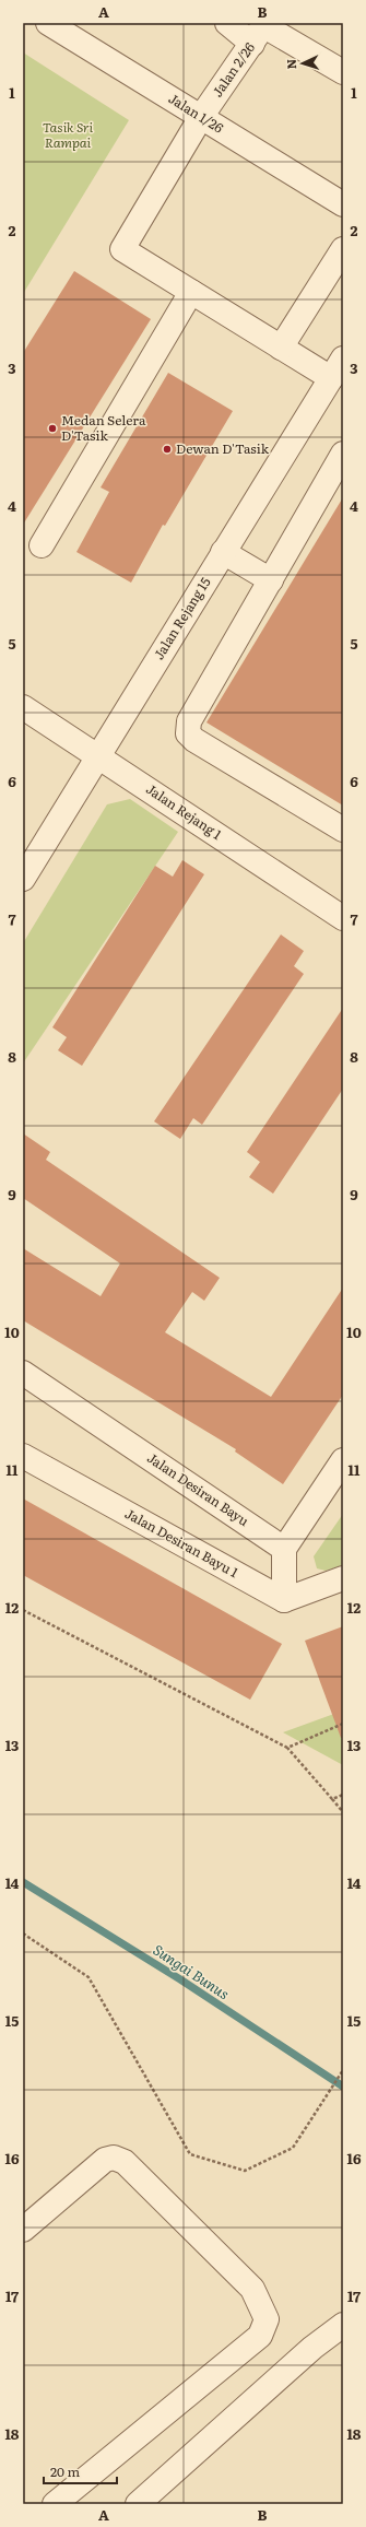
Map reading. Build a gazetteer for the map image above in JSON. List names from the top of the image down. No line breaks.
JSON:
{"streets":{"street":["Jalan 2/26","Jalan 1/26","Jalan Rejang 15","Jalan Rejang 1","Jalan Desiran Bayu","Jalan Desiran Bayu 1"]},"crossings":[["Jalan 2/26","Jalan 1/26"],["Jalan Rejang 15","Jalan Rejang 1"]],"water":["Sungai Bunus"],"parks":["Tasik Sri Rampai"],"places":["Medan Selera D'Tasik","Dewan D'Tasik"],"scale_bar":"20 m","north":"left","grid":{"columns":["A","B"],"rows":["1","2","3","4","5","6","7","8","9","10","11","12","13","14","15","16","17","18"]}}
